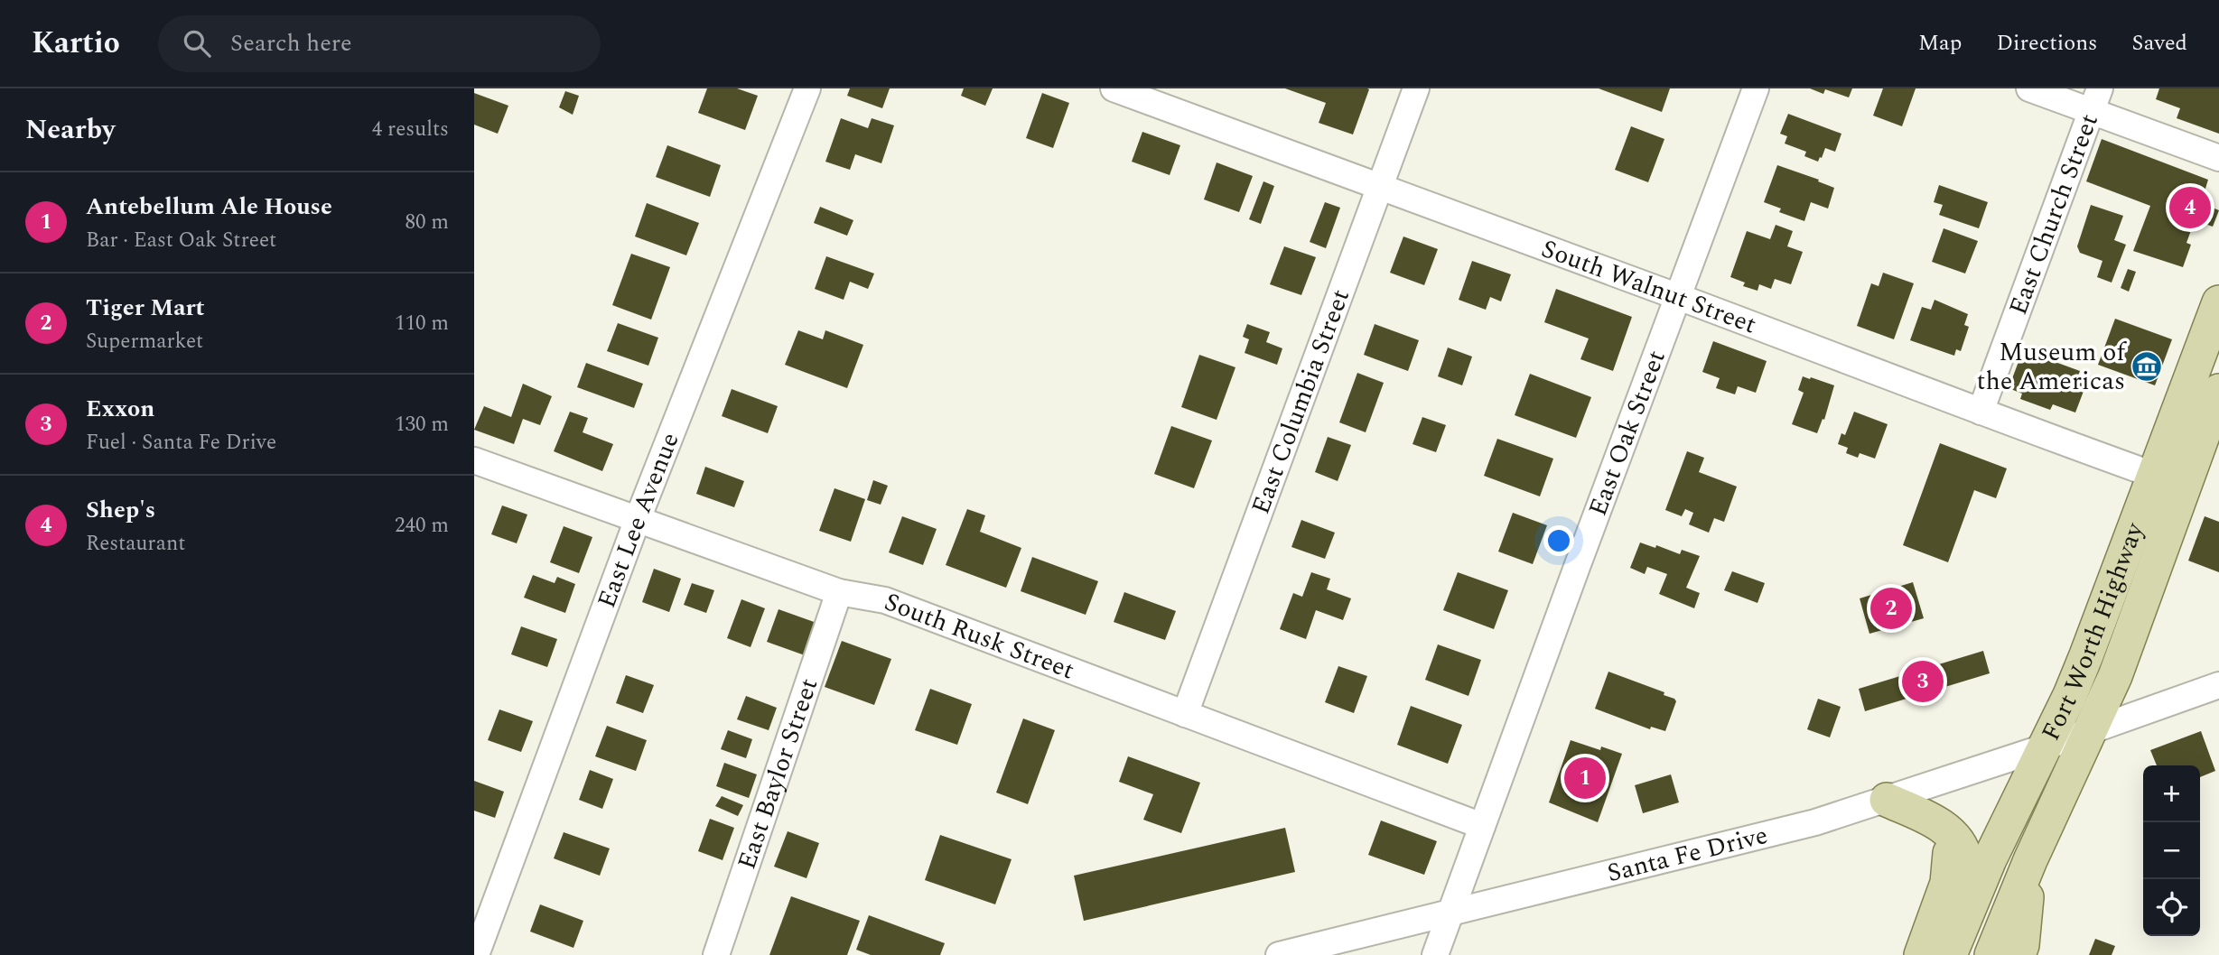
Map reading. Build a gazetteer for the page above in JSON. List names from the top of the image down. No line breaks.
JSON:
{"streets":{"main road":["Fort Worth Highway"],"street":["East Church Street","South Walnut Street","East Columbia Street","East Oak Street","East Lee Avenue","South Rusk Street","East Baylor Street","Santa Fe Drive"]},"crossings":[["East Church Street","South Walnut Street"],["South Walnut Street","East Columbia Street"],["South Walnut Street","East Oak Street"],["South Walnut Street","Fort Worth Highway"],["East Columbia Street","South Rusk Street"],["East Oak Street","South Rusk Street"],["East Oak Street","Santa Fe Drive"],["East Lee Avenue","South Rusk Street"],["Fort Worth Highway","Santa Fe Drive"],["South Rusk Street","East Baylor Street"]],"places":{"museum":["Museum of the Americas"]},"page":{"header":"Kartio","search":"Search here","nav":["Map","Directions","Saved"],"heading":["Nearby","4 results"],"list":[{"mark":"1","name":"Antebellum Ale House","note":"Bar · East Oak Street","value":"80 m"},{"mark":"2","name":"Tiger Mart","note":"Supermarket","value":"110 m"},{"mark":"3","name":"Exxon","note":"Fuel · Santa Fe Drive","value":"130 m"},{"mark":"4","name":"Shep's","note":"Restaurant","value":"240 m"}],"pins":["4","2","3","1"],"map_buttons":["+","−"]}}
